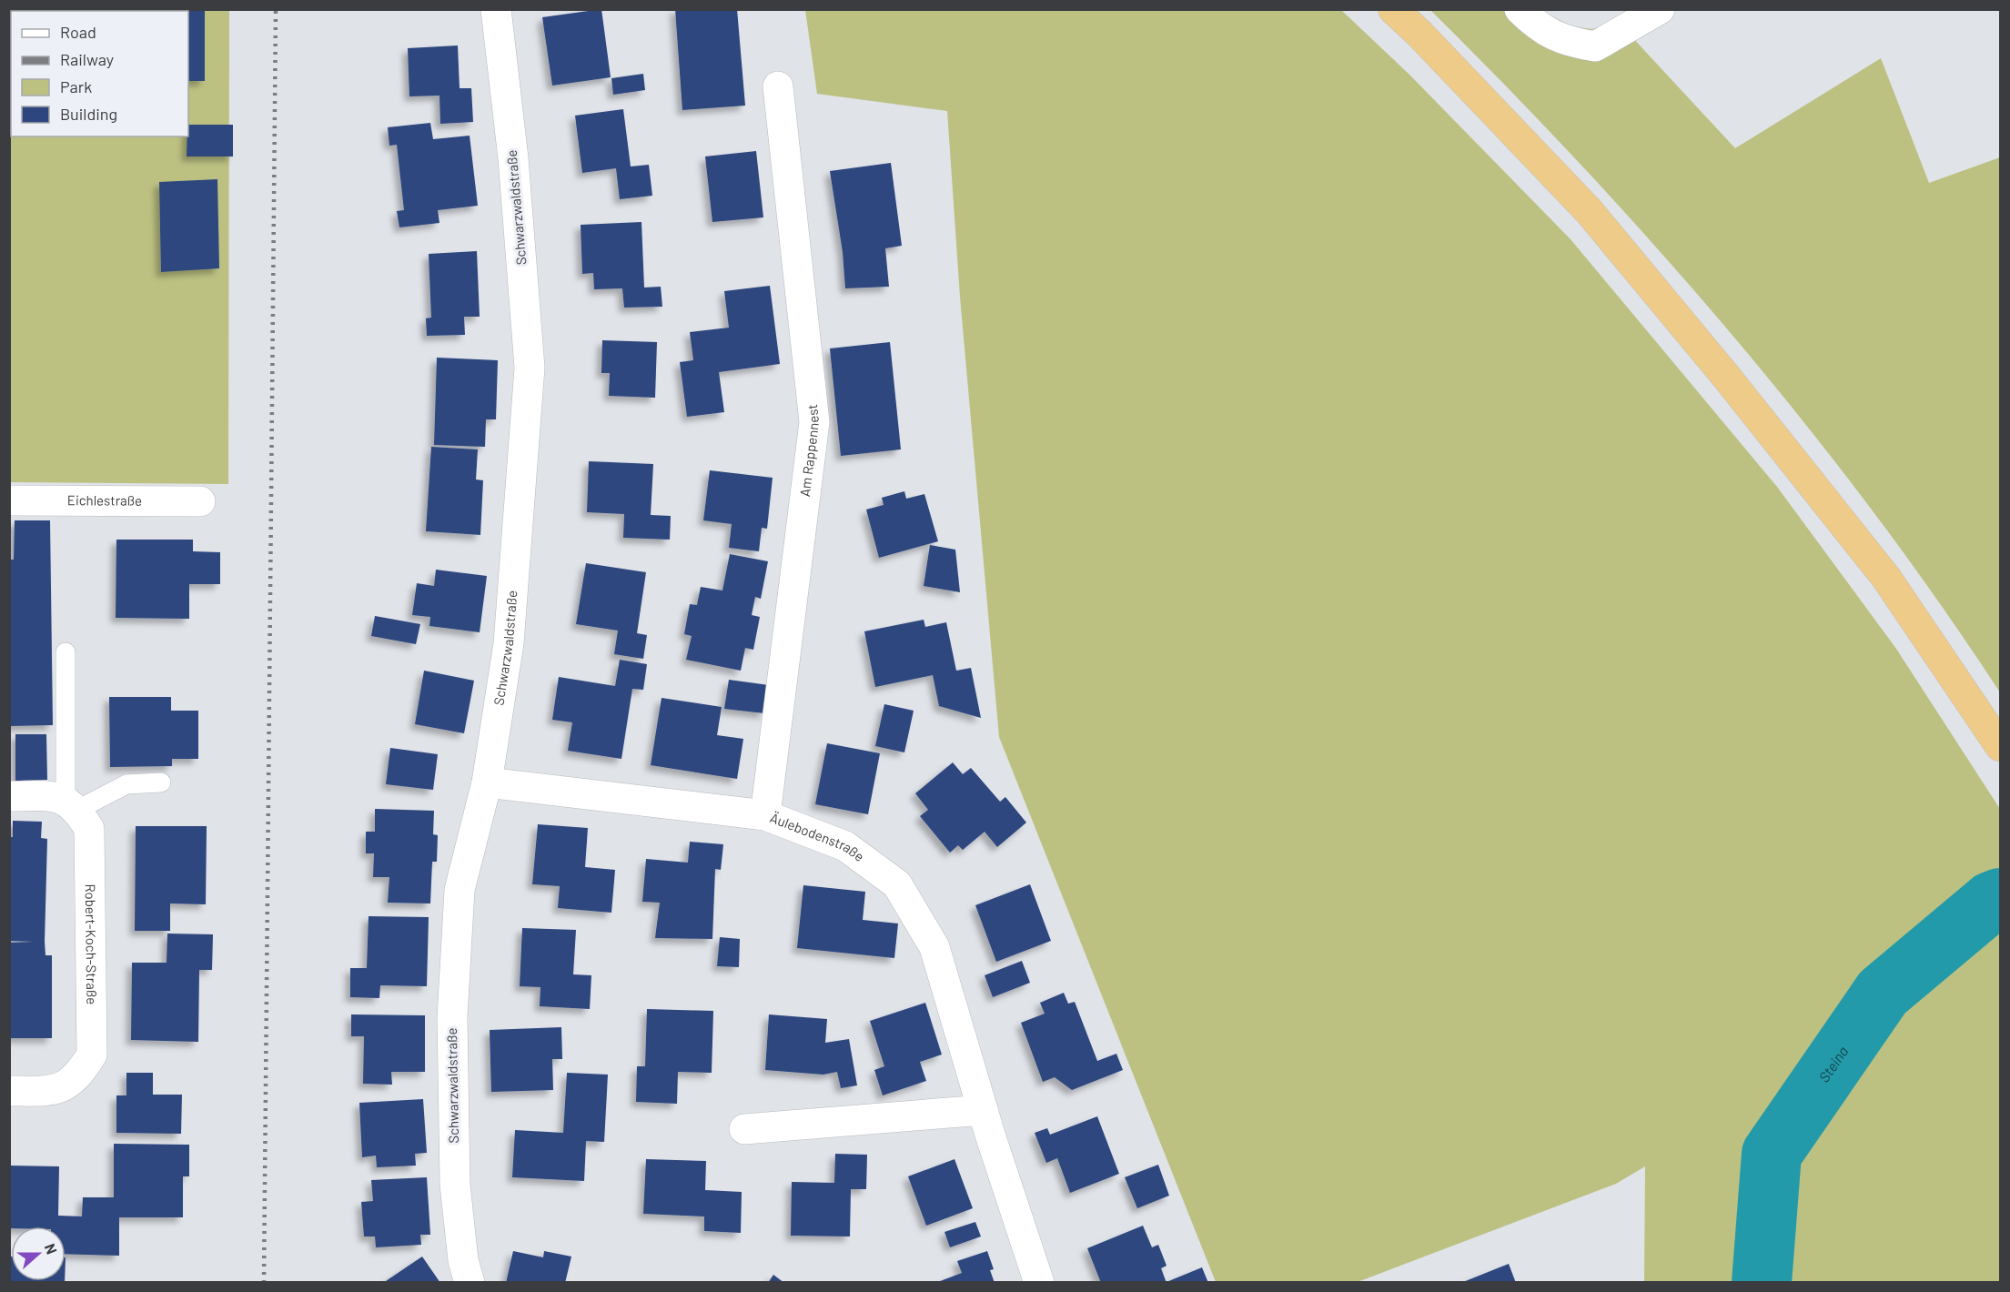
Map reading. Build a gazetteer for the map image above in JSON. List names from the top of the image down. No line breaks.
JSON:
{"streets":{"street":["Schwarzwaldstraße","Am Rappennest","Eichlestraße","Äulebodenstraße","Robert-Koch-Straße"]},"crossings":[["Schwarzwaldstraße","Äulebodenstraße"],["Am Rappennest","Äulebodenstraße"]],"water":["Steina"],"legend":["Road","Railway","Park","Building"],"north":"right"}
